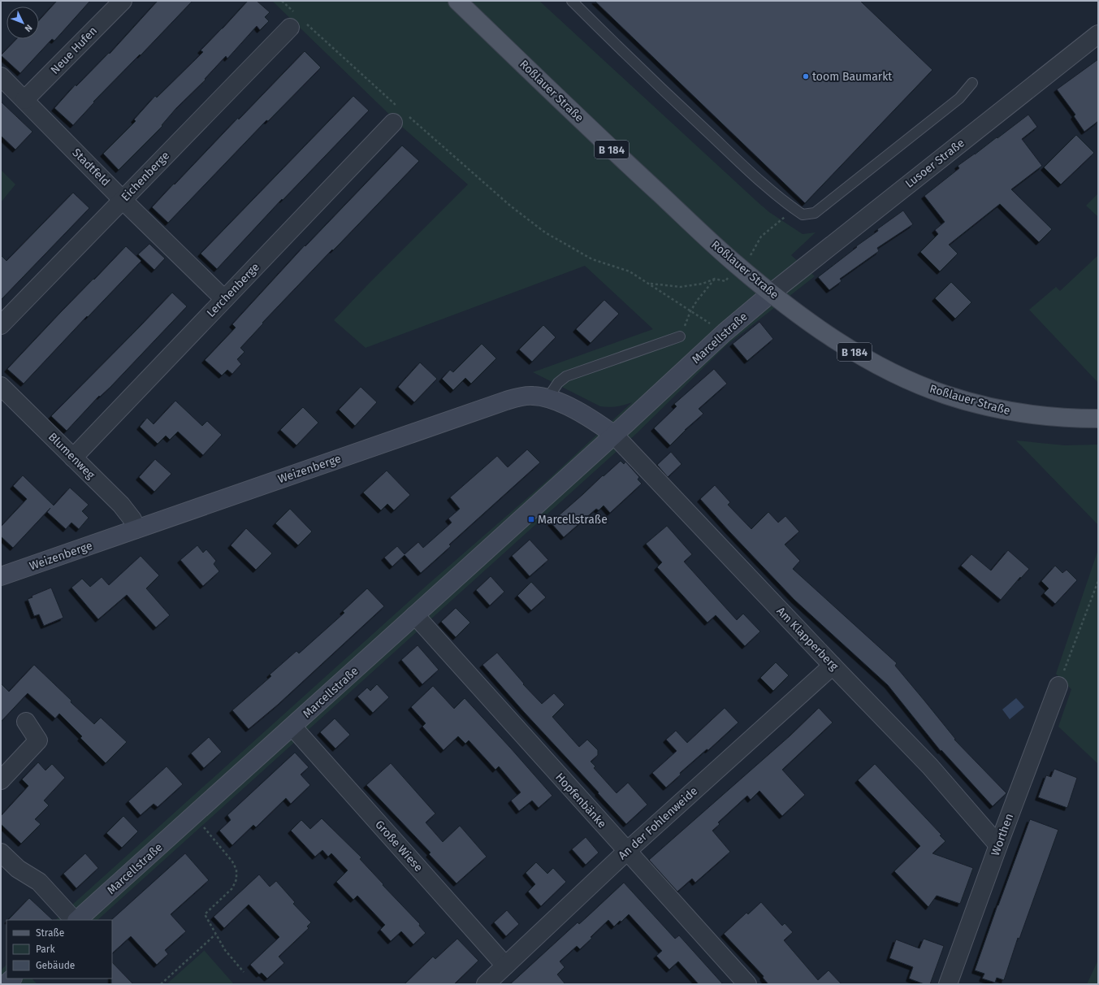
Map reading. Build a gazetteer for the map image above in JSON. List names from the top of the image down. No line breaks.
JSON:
{"streets":{"main road":["Roßlauer Straße","B 184"],"street":["Neue Hufen","Lusoer Straße","Stadtfeld","Eichenberge","Lerchenberge","Marcellstraße","Blumenweg","Weizenberge","Am Klapperberg","Hopfenbänke","An der Fohlenweide","Worthen","Große Wiese"]},"crossings":[["Neue Hufen","Stadtfeld"],["Roßlauer Straße","Lusoer Straße"],["Roßlauer Straße","Marcellstraße"],["Lusoer Straße","Marcellstraße"],["Stadtfeld","Eichenberge"],["Stadtfeld","Lerchenberge"],["Lerchenberge","Blumenweg"],["Marcellstraße","Weizenberge"],["Marcellstraße","Am Klapperberg"],["Marcellstraße","Hopfenbänke"],["Marcellstraße","Große Wiese"],["Blumenweg","Weizenberge"],["Weizenberge","Am Klapperberg"],["Am Klapperberg","An der Fohlenweide"],["Am Klapperberg","Worthen"],["Hopfenbänke","An der Fohlenweide"],["An der Fohlenweide","Große Wiese"]],"places":{"other":["toom Baumarkt"],"transit":["Marcellstraße"]},"legend":["Straße","Park","Gebäude"],"north":"bottom right"}
